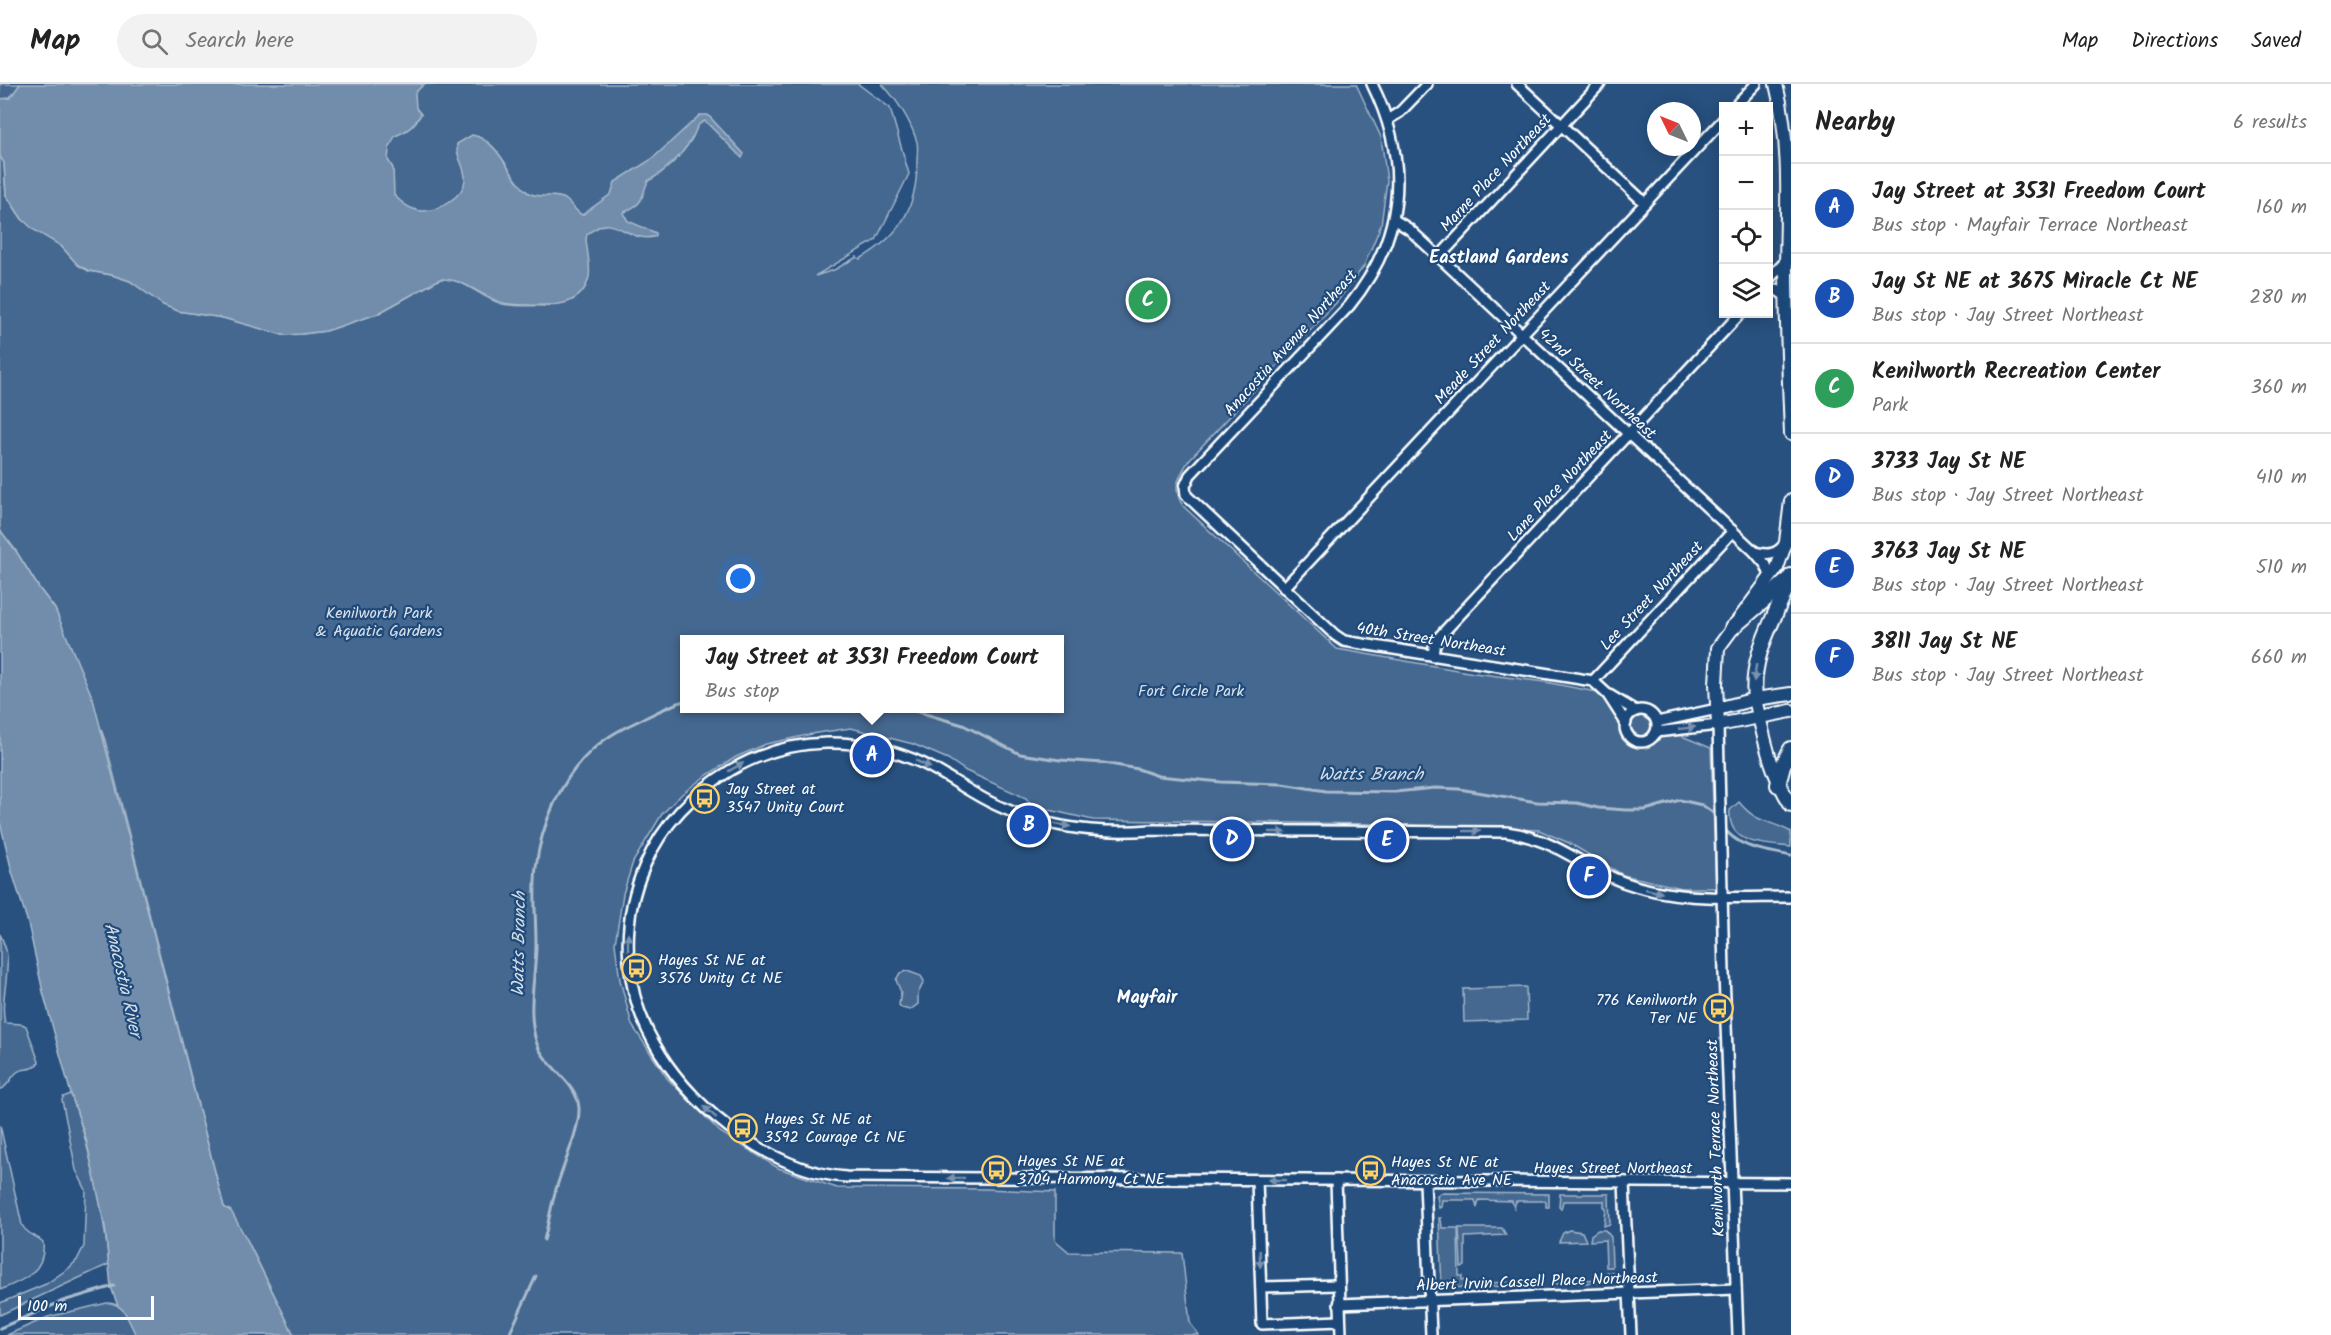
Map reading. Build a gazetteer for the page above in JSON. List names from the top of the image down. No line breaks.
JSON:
{"streets":{"street":["Marne Place Northeast","Anacostia Avenue Northeast","Meade Street Northeast","42nd Street Northeast","Lane Place Northeast","Lee Street Northeast","40th Street Northeast","Kenilworth Terrace Northeast","Hayes Street Northeast","Albert Irvin Cassell Place Northeast"]},"crossings":[["Marne Place Northeast","42nd Street Northeast"],["Anacostia Avenue Northeast","42nd Street Northeast"],["Anacostia Avenue Northeast","40th Street Northeast"],["Meade Street Northeast","42nd Street Northeast"],["Meade Street Northeast","40th Street Northeast"],["42nd Street Northeast","Lane Place Northeast"],["42nd Street Northeast","Lee Street Northeast"],["Lane Place Northeast","40th Street Northeast"],["Lee Street Northeast","40th Street Northeast"],["Kenilworth Terrace Northeast","Hayes Street Northeast"],["Kenilworth Terrace Northeast","Albert Irvin Cassell Place Northeast"]],"districts":["Eastland Gardens","Mayfair"],"water":["Watts Branch","Anacostia River"],"parks":["Kenilworth Park & Aquatic Gardens","Fort Circle Park"],"places":{"bus stop":["Jay Street at 3547 Unity Court","Hayes St NE at 3576 Unity Ct NE","776 Kenilworth Ter NE","Hayes St NE at 3592 Courage Ct NE","Hayes St NE at 3704 Harmony Ct NE","Hayes St NE at Anacostia Ave NE"]},"scale_bar":"100 m","north":"top left","page":{"header":"Map","search":"Search here","nav":["Map","Directions","Saved"],"heading":["Nearby","6 results"],"map_buttons":["+","−"],"list":[{"mark":"A","name":"Jay Street at 3531 Freedom Court","note":"Bus stop · Mayfair Terrace Northeast","value":"160 m"},{"mark":"B","name":"Jay St NE at 3675 Miracle Ct NE","note":"Bus stop · Jay Street Northeast","value":"280 m"},{"mark":"C","name":"Kenilworth Recreation Center","note":"Park","value":"360 m"},{"mark":"D","name":"3733 Jay St NE","note":"Bus stop · Jay Street Northeast","value":"410 m"},{"mark":"E","name":"3763 Jay St NE","note":"Bus stop · Jay Street Northeast","value":"510 m"},{"mark":"F","name":"3811 Jay St NE","note":"Bus stop · Jay Street Northeast","value":"660 m"}],"pins":["C","A","B","D","E","F"],"popup":["Jay Street at 3531 Freedom Court","Bus stop"],"scale":"100 m"}}
